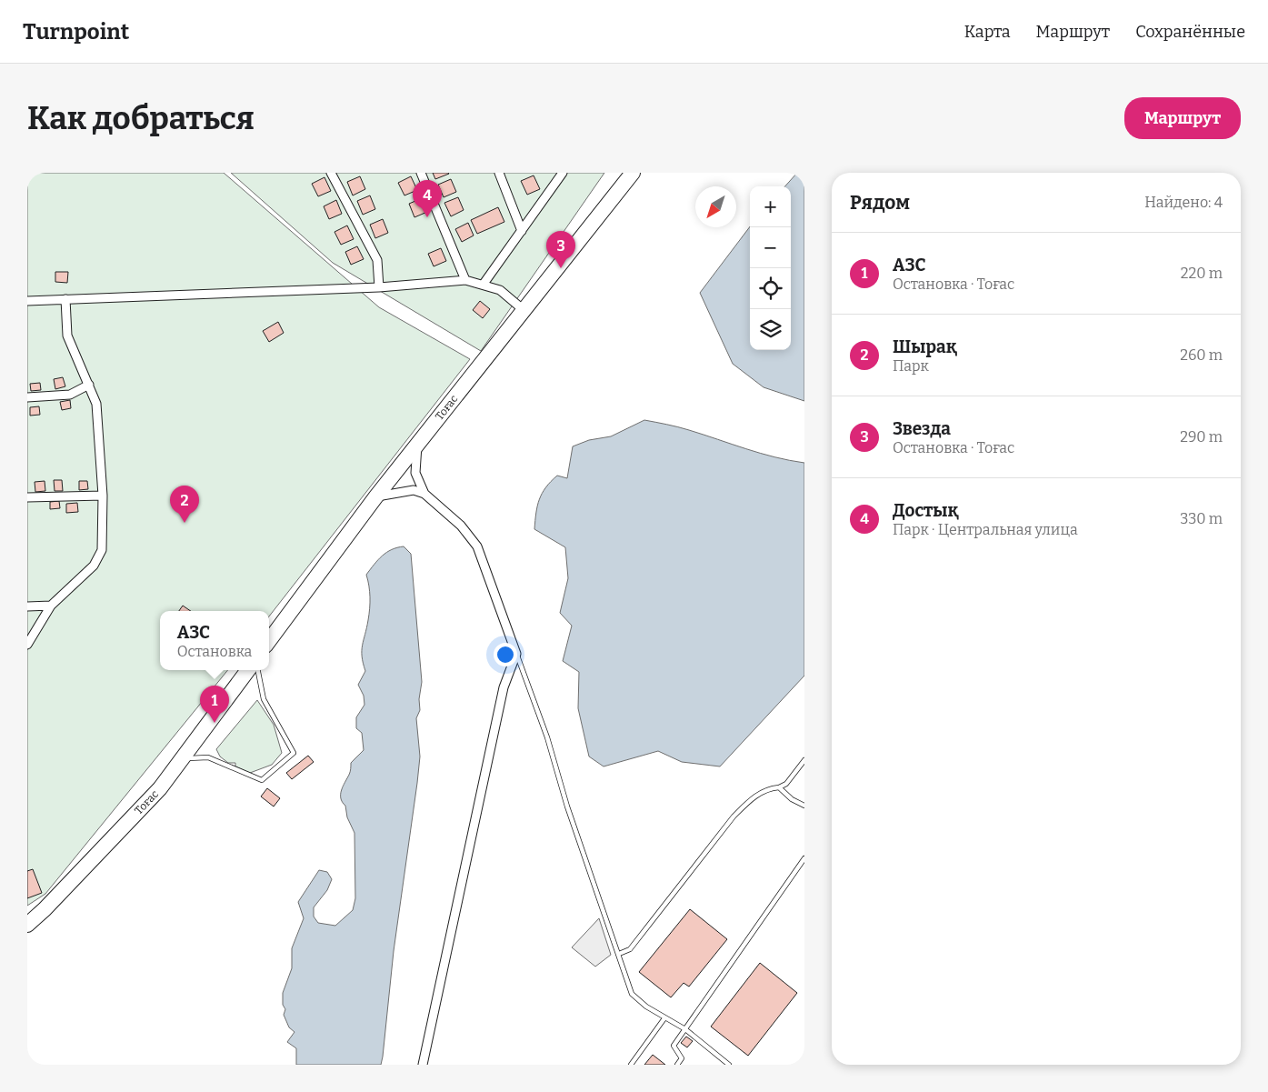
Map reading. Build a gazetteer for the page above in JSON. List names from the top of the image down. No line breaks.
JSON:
{"streets":{"highway":["Тоғас"]},"north":"bottom left","page":{"header":"Turnpoint","nav":["Карта","Маршрут","Сохранённые"],"buttons":"Маршрут","title":"Как добраться","heading":["Рядом","Найдено: 4"],"pins":["4","3","2","1"],"map_buttons":["+","−"],"list":[{"mark":"1","name":"АЗС","note":"Остановка · Тоғас","value":"220 m"},{"mark":"2","name":"Шырақ","note":"Парк","value":"260 m"},{"mark":"3","name":"Звезда","note":"Остановка · Тоғас","value":"290 m"},{"mark":"4","name":"Достық","note":"Парк · Центральная улица","value":"330 m"}],"popup":["АЗС","Остановка"]}}
